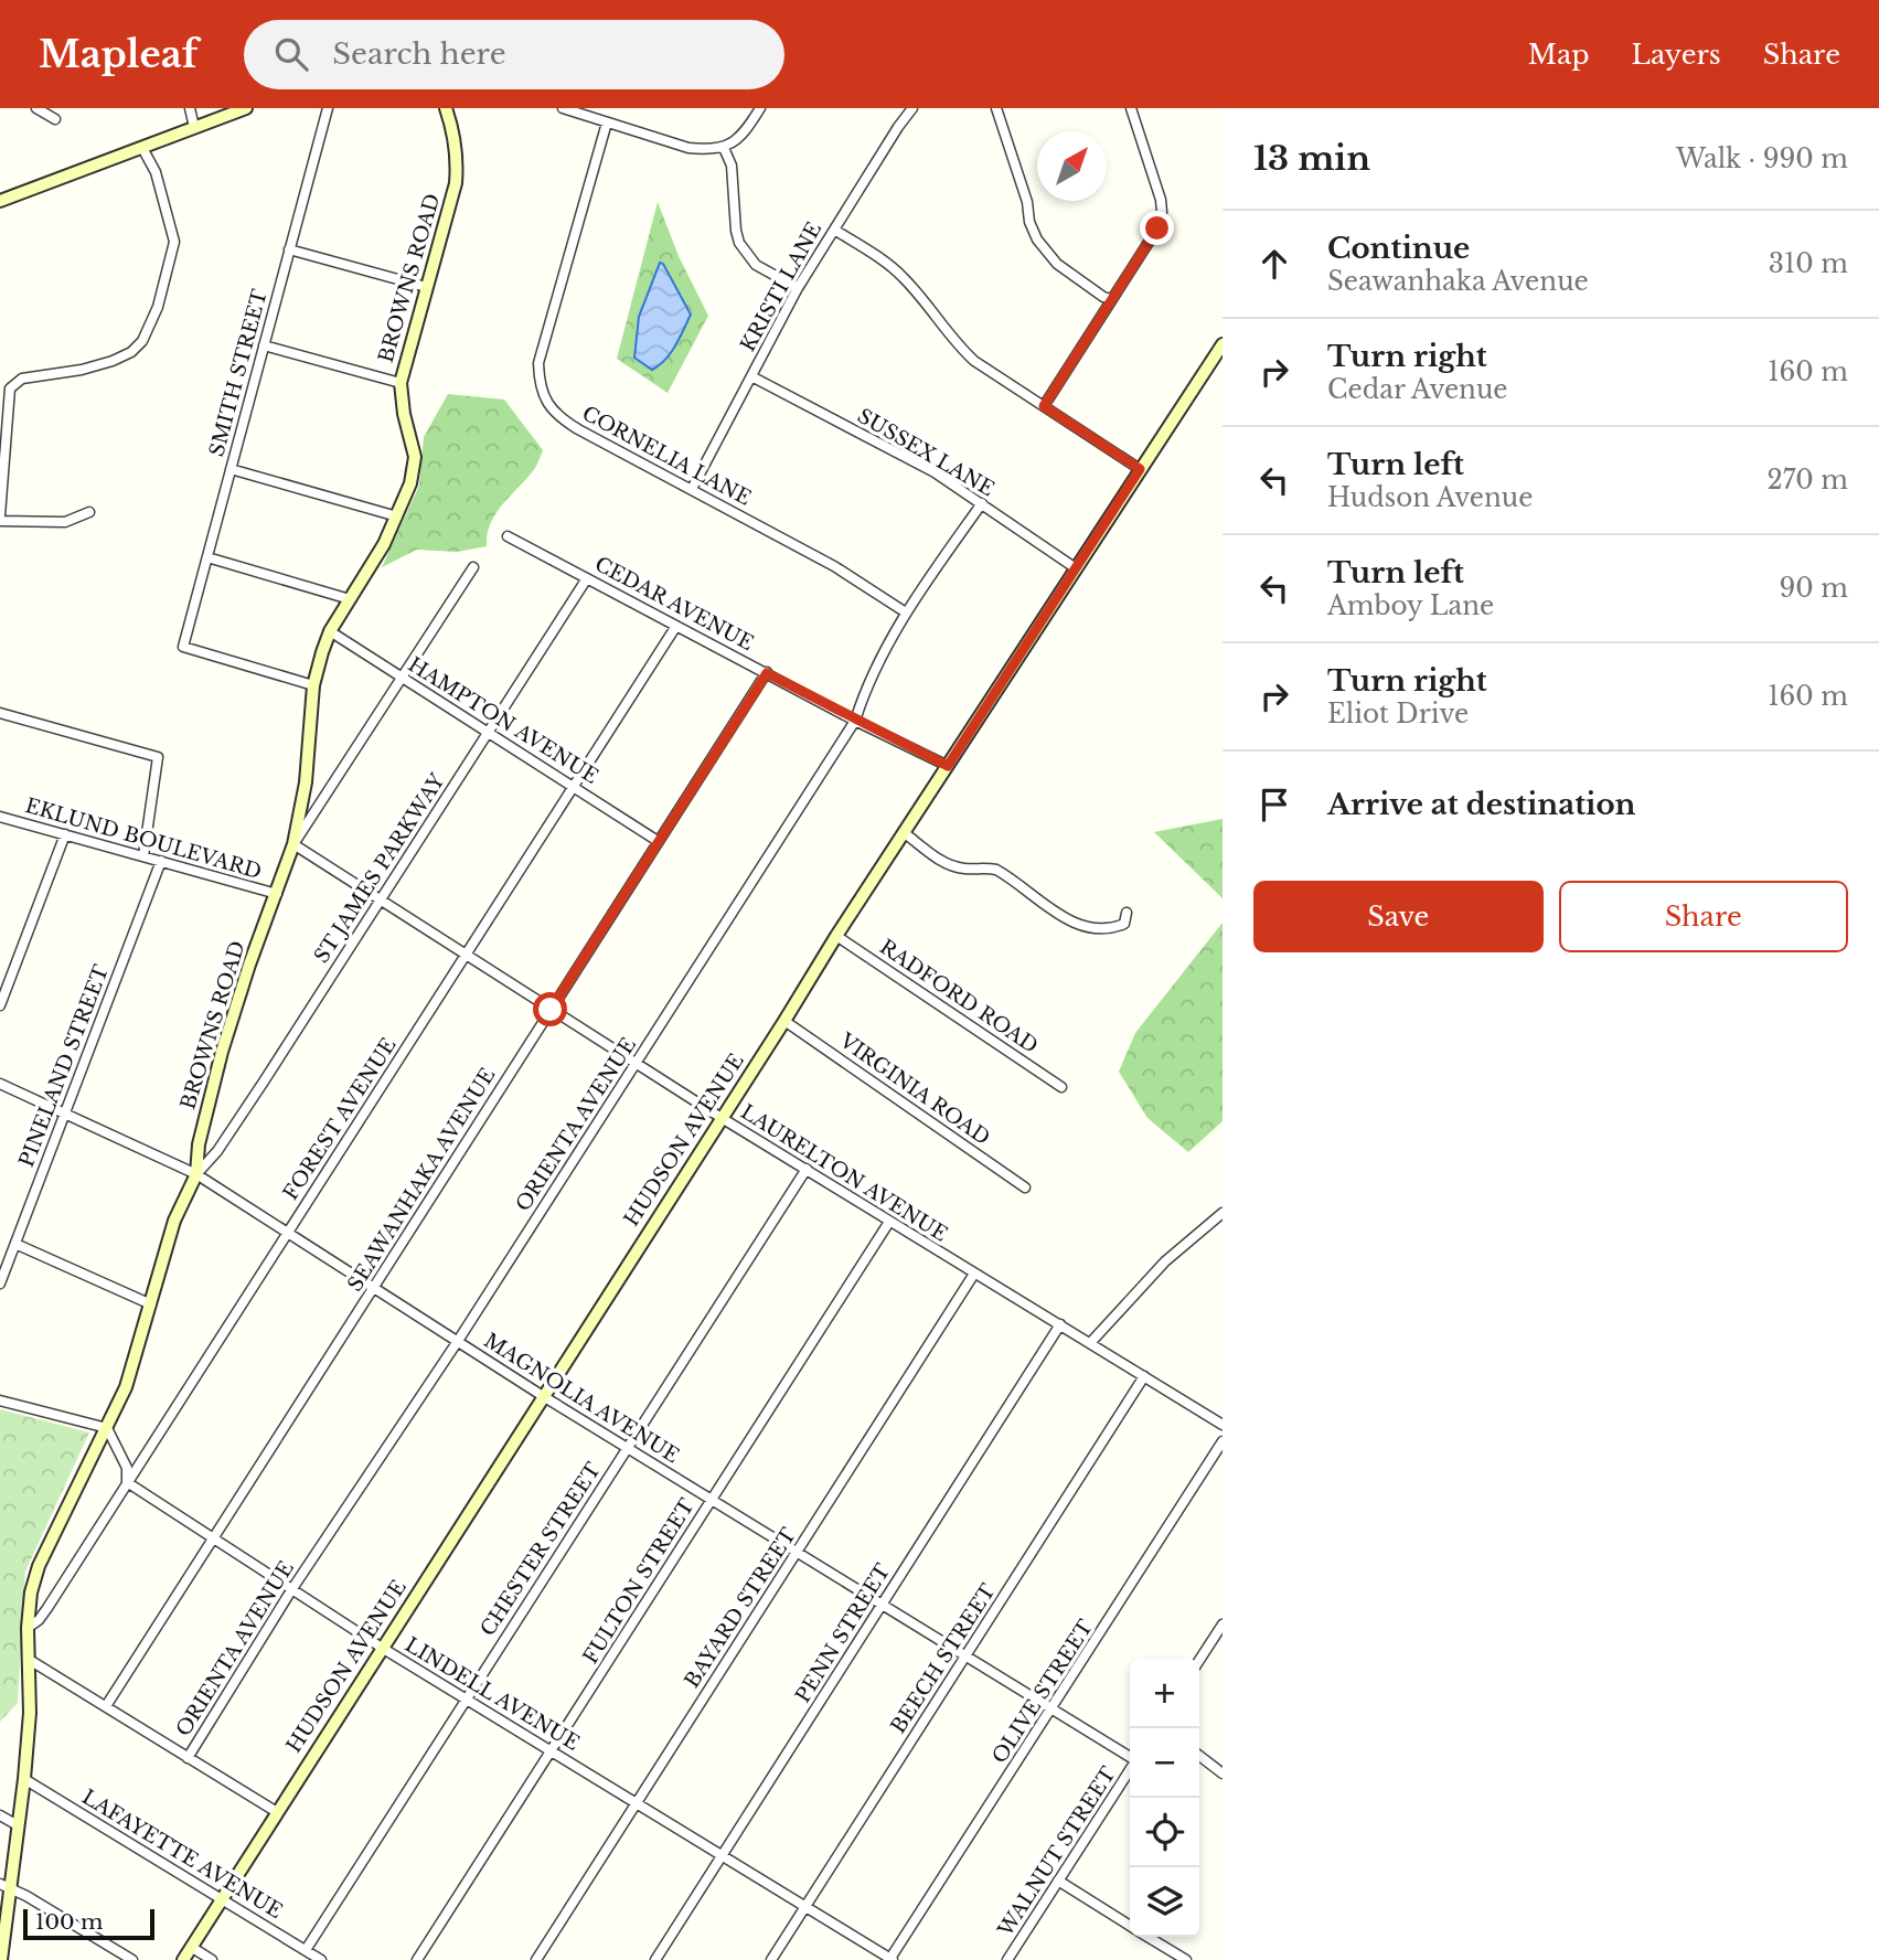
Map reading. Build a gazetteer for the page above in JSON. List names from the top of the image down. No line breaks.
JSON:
{"streets":{"street":["BROWNS ROAD","KRISTI LANE","SMITH STREET","SUSSEX LANE","CORNELIA LANE","CEDAR AVENUE","HAMPTON AVENUE","EKLUND BOULEVARD","ST JAMES PARKWAY","RADFORD ROAD","PINELAND STREET","VIRGINIA ROAD","FOREST AVENUE","ORIENTA AVENUE","HUDSON AVENUE","LAURELTON AVENUE","SEAWANHAKA AVENUE","MAGNOLIA AVENUE","CHESTER STREET","FULTON STREET","BAYARD STREET","PENN STREET","BEECH STREET","OLIVE STREET","LINDELL AVENUE","WALNUT STREET","LAFAYETTE AVENUE"]},"crossings":[["BROWNS ROAD","SMITH STREET"],["BROWNS ROAD","HAMPTON AVENUE"],["BROWNS ROAD","EKLUND BOULEVARD"],["BROWNS ROAD","ST JAMES PARKWAY"],["BROWNS ROAD","FOREST AVENUE"],["BROWNS ROAD","LAURELTON AVENUE"],["BROWNS ROAD","MAGNOLIA AVENUE"],["BROWNS ROAD","LAFAYETTE AVENUE"],["KRISTI LANE","SUSSEX LANE"],["KRISTI LANE","CORNELIA LANE"],["SUSSEX LANE","ORIENTA AVENUE"],["SUSSEX LANE","HUDSON AVENUE"],["CORNELIA LANE","ORIENTA AVENUE"],["CEDAR AVENUE","ST JAMES PARKWAY"],["CEDAR AVENUE","FOREST AVENUE"],["CEDAR AVENUE","ORIENTA AVENUE"],["CEDAR AVENUE","HUDSON AVENUE"],["CEDAR AVENUE","SEAWANHAKA AVENUE"],["HAMPTON AVENUE","ST JAMES PARKWAY"],["HAMPTON AVENUE","FOREST AVENUE"],["HAMPTON AVENUE","SEAWANHAKA AVENUE"],["EKLUND BOULEVARD","PINELAND STREET"],["ST JAMES PARKWAY","LAURELTON AVENUE"],["ST JAMES PARKWAY","MAGNOLIA AVENUE"],["RADFORD ROAD","HUDSON AVENUE"],["PINELAND STREET","MAGNOLIA AVENUE"],["VIRGINIA ROAD","HUDSON AVENUE"],["FOREST AVENUE","LAURELTON AVENUE"],["FOREST AVENUE","MAGNOLIA AVENUE"],["FOREST AVENUE","LINDELL AVENUE"],["ORIENTA AVENUE","LAURELTON AVENUE"],["ORIENTA AVENUE","MAGNOLIA AVENUE"],["ORIENTA AVENUE","LINDELL AVENUE"],["HUDSON AVENUE","LAURELTON AVENUE"],["HUDSON AVENUE","MAGNOLIA AVENUE"],["HUDSON AVENUE","LINDELL AVENUE"],["HUDSON AVENUE","LAFAYETTE AVENUE"],["LAURELTON AVENUE","SEAWANHAKA AVENUE"],["LAURELTON AVENUE","CHESTER STREET"],["LAURELTON AVENUE","FULTON STREET"],["LAURELTON AVENUE","BAYARD STREET"],["LAURELTON AVENUE","PENN STREET"],["LAURELTON AVENUE","BEECH STREET"],["SEAWANHAKA AVENUE","MAGNOLIA AVENUE"],["SEAWANHAKA AVENUE","LINDELL AVENUE"],["MAGNOLIA AVENUE","CHESTER STREET"],["MAGNOLIA AVENUE","FULTON STREET"],["MAGNOLIA AVENUE","BAYARD STREET"],["MAGNOLIA AVENUE","PENN STREET"],["MAGNOLIA AVENUE","BEECH STREET"],["MAGNOLIA AVENUE","OLIVE STREET"],["CHESTER STREET","LINDELL AVENUE"],["CHESTER STREET","LAFAYETTE AVENUE"],["FULTON STREET","LINDELL AVENUE"],["BAYARD STREET","LINDELL AVENUE"],["PENN STREET","LINDELL AVENUE"],["BEECH STREET","LINDELL AVENUE"],["OLIVE STREET","LINDELL AVENUE"]],"scale_bar":"100 m","north":"top right","page":{"header":"Mapleaf","search":"Search here","nav":["Map","Layers","Share"],"heading":["13 min","Walk · 990 m"],"list":[["Continue","Seawanhaka Avenue","310 m"],["Turn right","Cedar Avenue","160 m"],["Turn left","Hudson Avenue","270 m"],["Turn left","Amboy Lane","90 m"],["Turn right","Eliot Drive","160 m"],"Arrive at destination"],"buttons":["Save","Share"],"map_buttons":["+","−"],"scale":"100 m"}}
